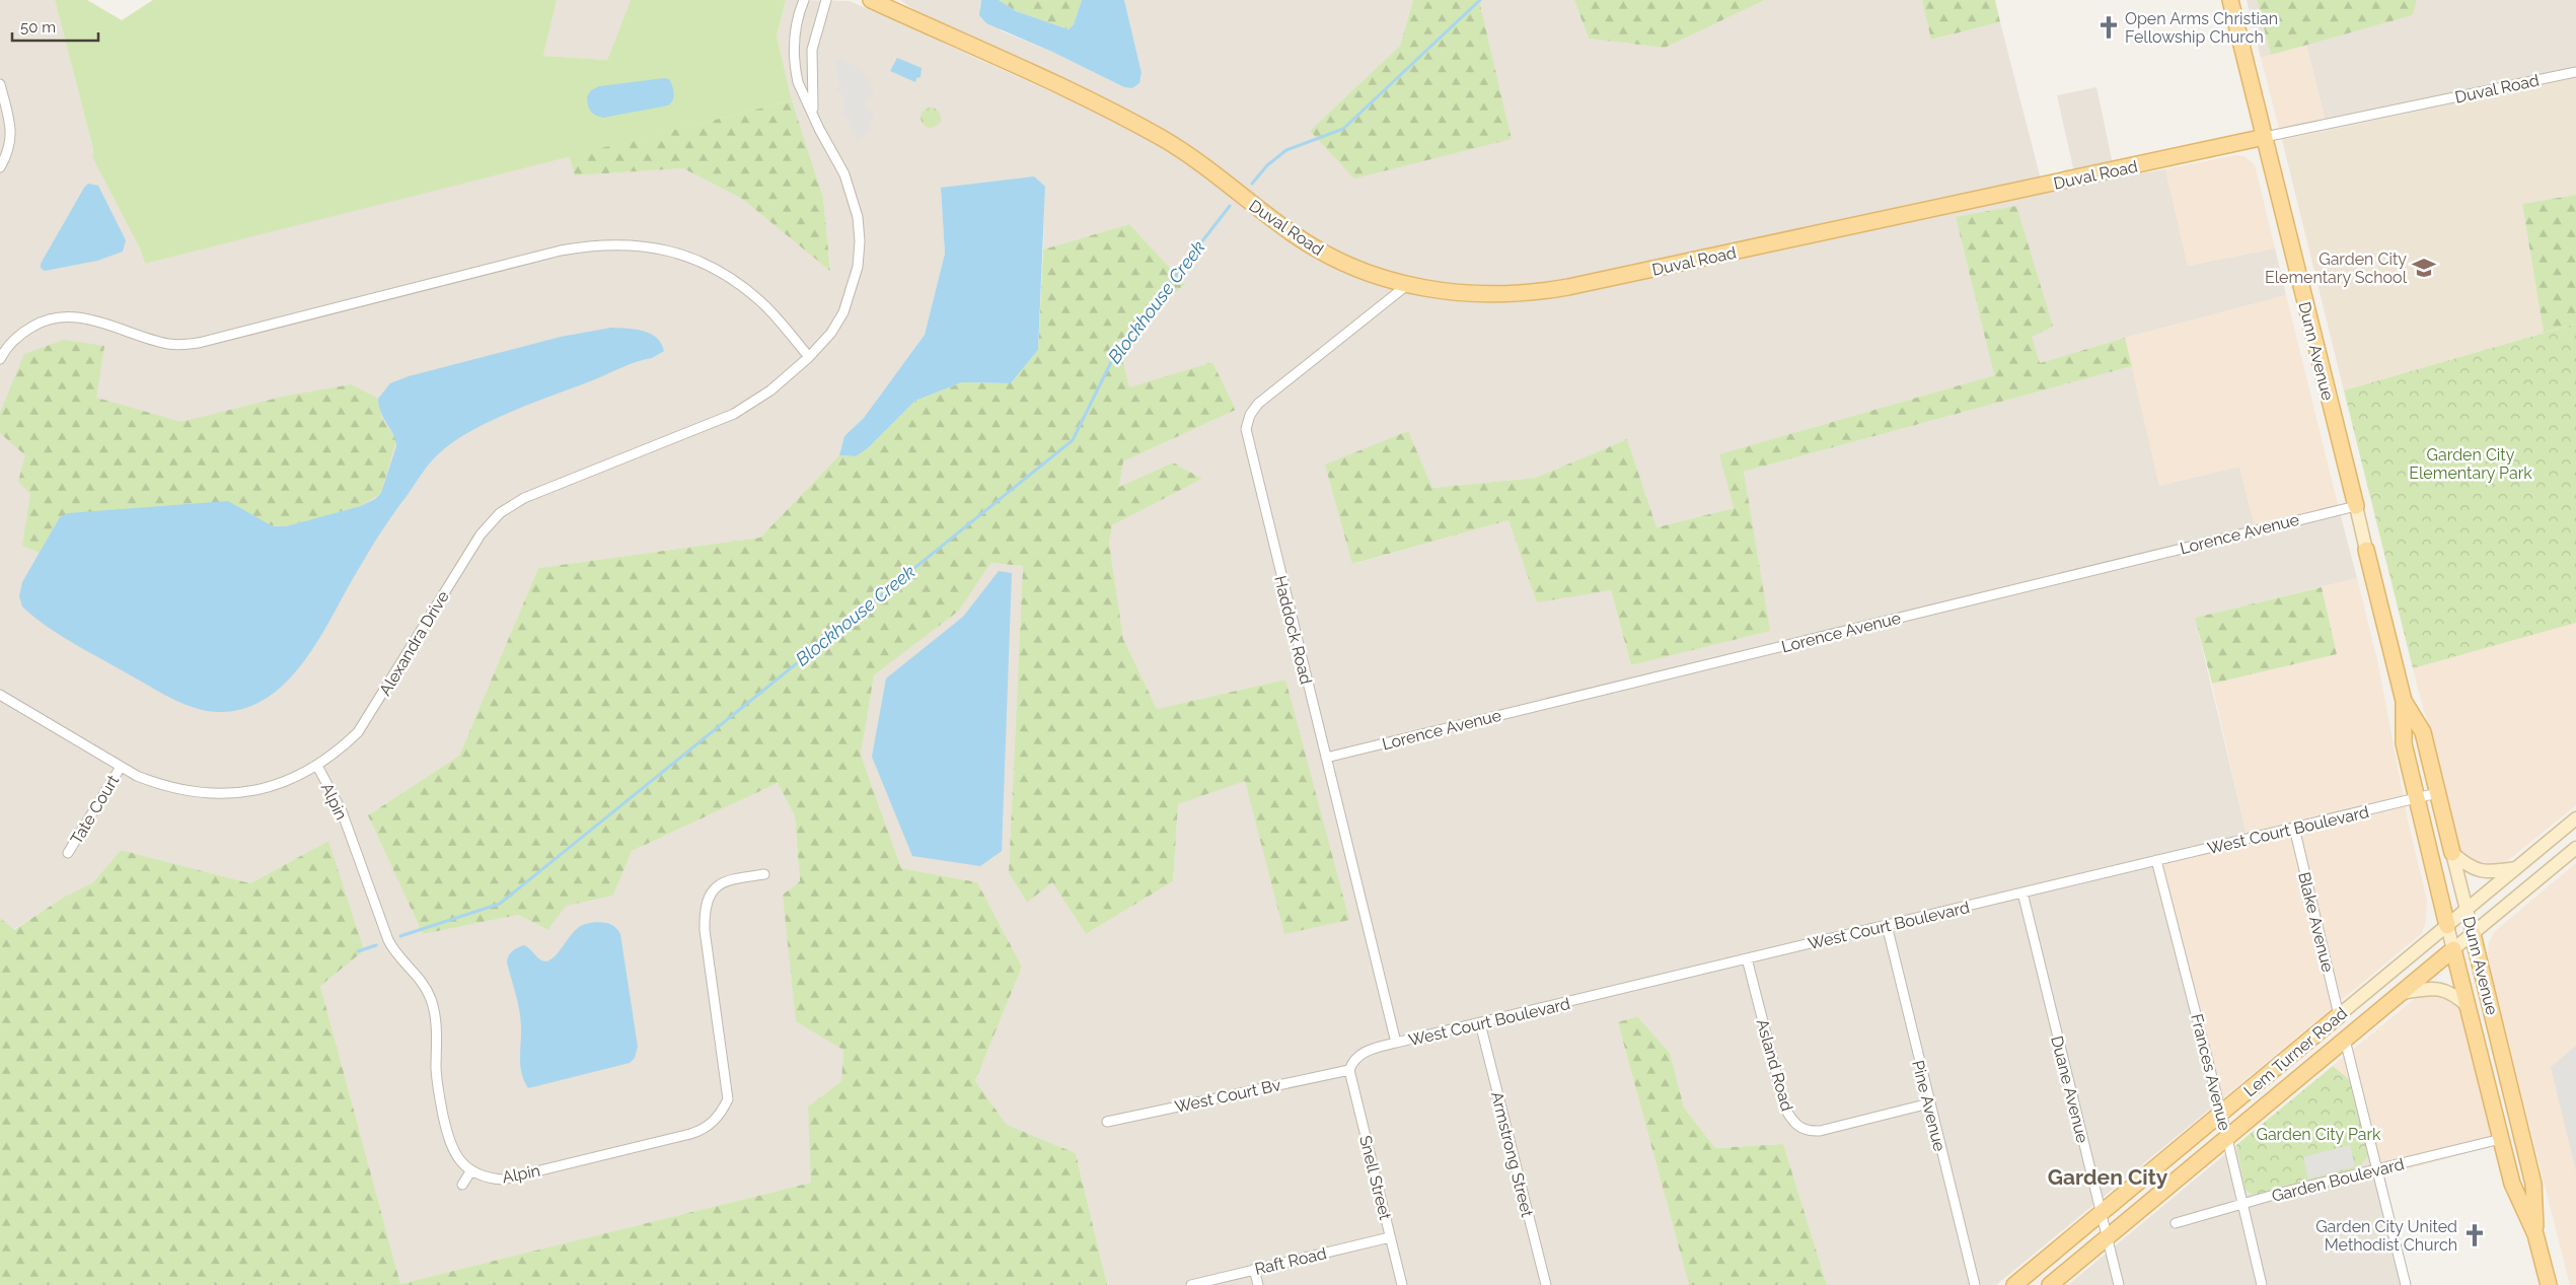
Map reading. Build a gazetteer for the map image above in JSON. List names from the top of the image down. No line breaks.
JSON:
{"streets":{"main road":["Duval Road","Dunn Avenue","Lem Turner Road"],"street":["Lorence Avenue","Haddock Road","Alexandra Drive","Alpin","Tate Court","West Court Boulevard","Blake Avenue","Asland Road","Frances Avenue","Duane Avenue","West Court Bv","Pine Avenue","Armstrong Street","Snell Street","Garden Boulevard","Raft Road"]},"crossings":[["Duval Road","Dunn Avenue"],["Duval Road","Haddock Road"],["Dunn Avenue","Lorence Avenue"],["Dunn Avenue","West Court Boulevard"],["Dunn Avenue","Lem Turner Road"],["Dunn Avenue","Garden Boulevard"],["Lorence Avenue","Haddock Road"],["Haddock Road","West Court Boulevard"],["Alexandra Drive","Alpin"],["Alexandra Drive","Tate Court"],["West Court Boulevard","Blake Avenue"],["West Court Boulevard","Asland Road"],["West Court Boulevard","Frances Avenue"],["West Court Boulevard","Duane Avenue"],["West Court Boulevard","West Court Bv"],["West Court Boulevard","Pine Avenue"],["West Court Boulevard","Armstrong Street"],["West Court Boulevard","Snell Street"],["Blake Avenue","Lem Turner Road"],["Lem Turner Road","Frances Avenue"],["Lem Turner Road","Duane Avenue"],["Asland Road","Pine Avenue"],["Frances Avenue","Garden Boulevard"],["West Court Bv","Snell Street"],["Snell Street","Raft Road"]],"districts":["Garden City"],"water":["Blockhouse Creek"],"parks":["Garden City Elementary Park","Garden City Park"],"places":{"church":["Open Arms Christian Fellowship Church","Garden City United Methodist Church"],"school or university":["Garden City Elementary School"]},"scale_bar":"50 m"}
